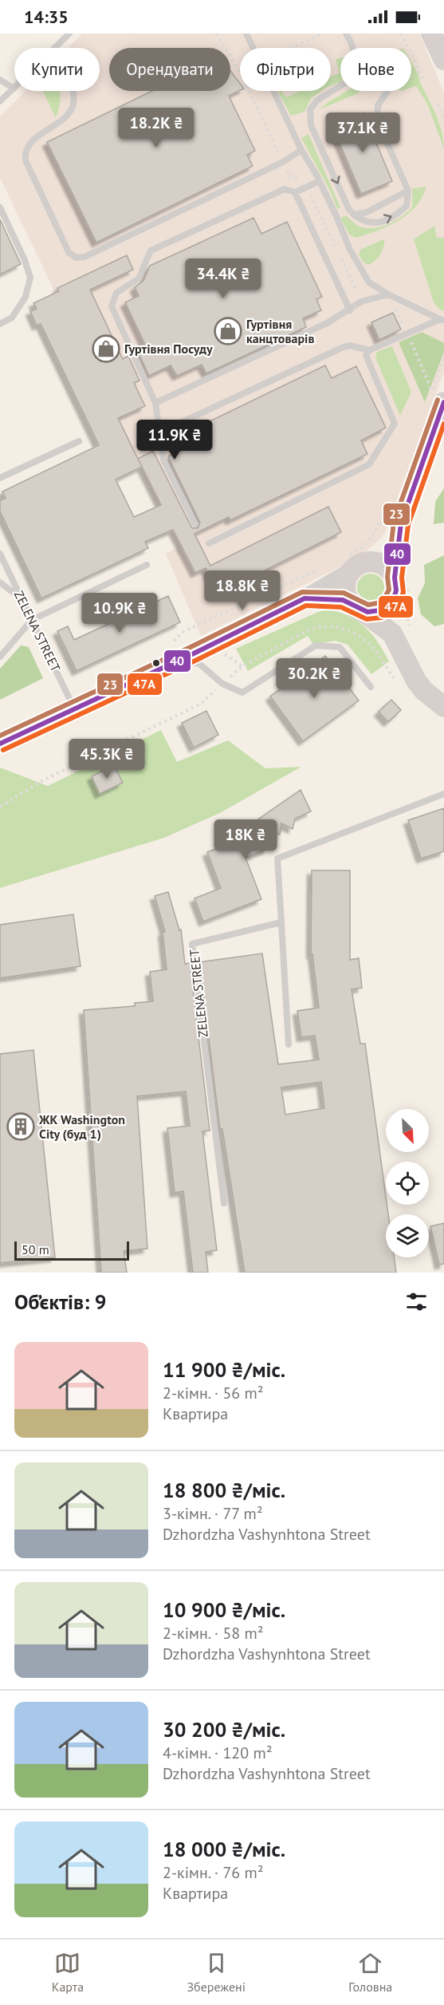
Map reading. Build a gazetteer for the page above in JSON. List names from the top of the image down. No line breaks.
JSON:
{"streets":{"lane":["ZELENA STREET"]},"places":{"shop":["Гуртівня канцтоварів","Гуртівня Посуду"],"building":["ЖК Washington City (буд 1)"]},"lines":["transit line 23","transit line 40","transit line 47А"],"scale_bar":"50 m","north":"bottom right","page":{"status":"14:35","chip":["Купити","Орендувати","Фільтри","Нове"],"price":["18.2K ₴","37.1K ₴","34.4K ₴","11.9K ₴","18.8K ₴","10.9K ₴","30.2K ₴","45.3K ₴","18K ₴"],"scale":"50 m","heading":"Об’єктів: 9","list":[{"name":"11 900 ₴/міс.","note":"2-кімн. · 56 m² · Квартира"},{"name":"18 800 ₴/міс.","note":"3-кімн. · 77 m² · Dzhordzha Vashynhtona Street"},{"name":"10 900 ₴/міс.","note":"2-кімн. · 58 m² · Dzhordzha Vashynhtona Street"},{"name":"30 200 ₴/міс.","note":"4-кімн. · 120 m² · Dzhordzha Vashynhtona Street"},{"name":"18 000 ₴/міс.","note":"2-кімн. · 76 m² · Квартира"}],"tabs":["Карта","Збережені","Головна"]}}
